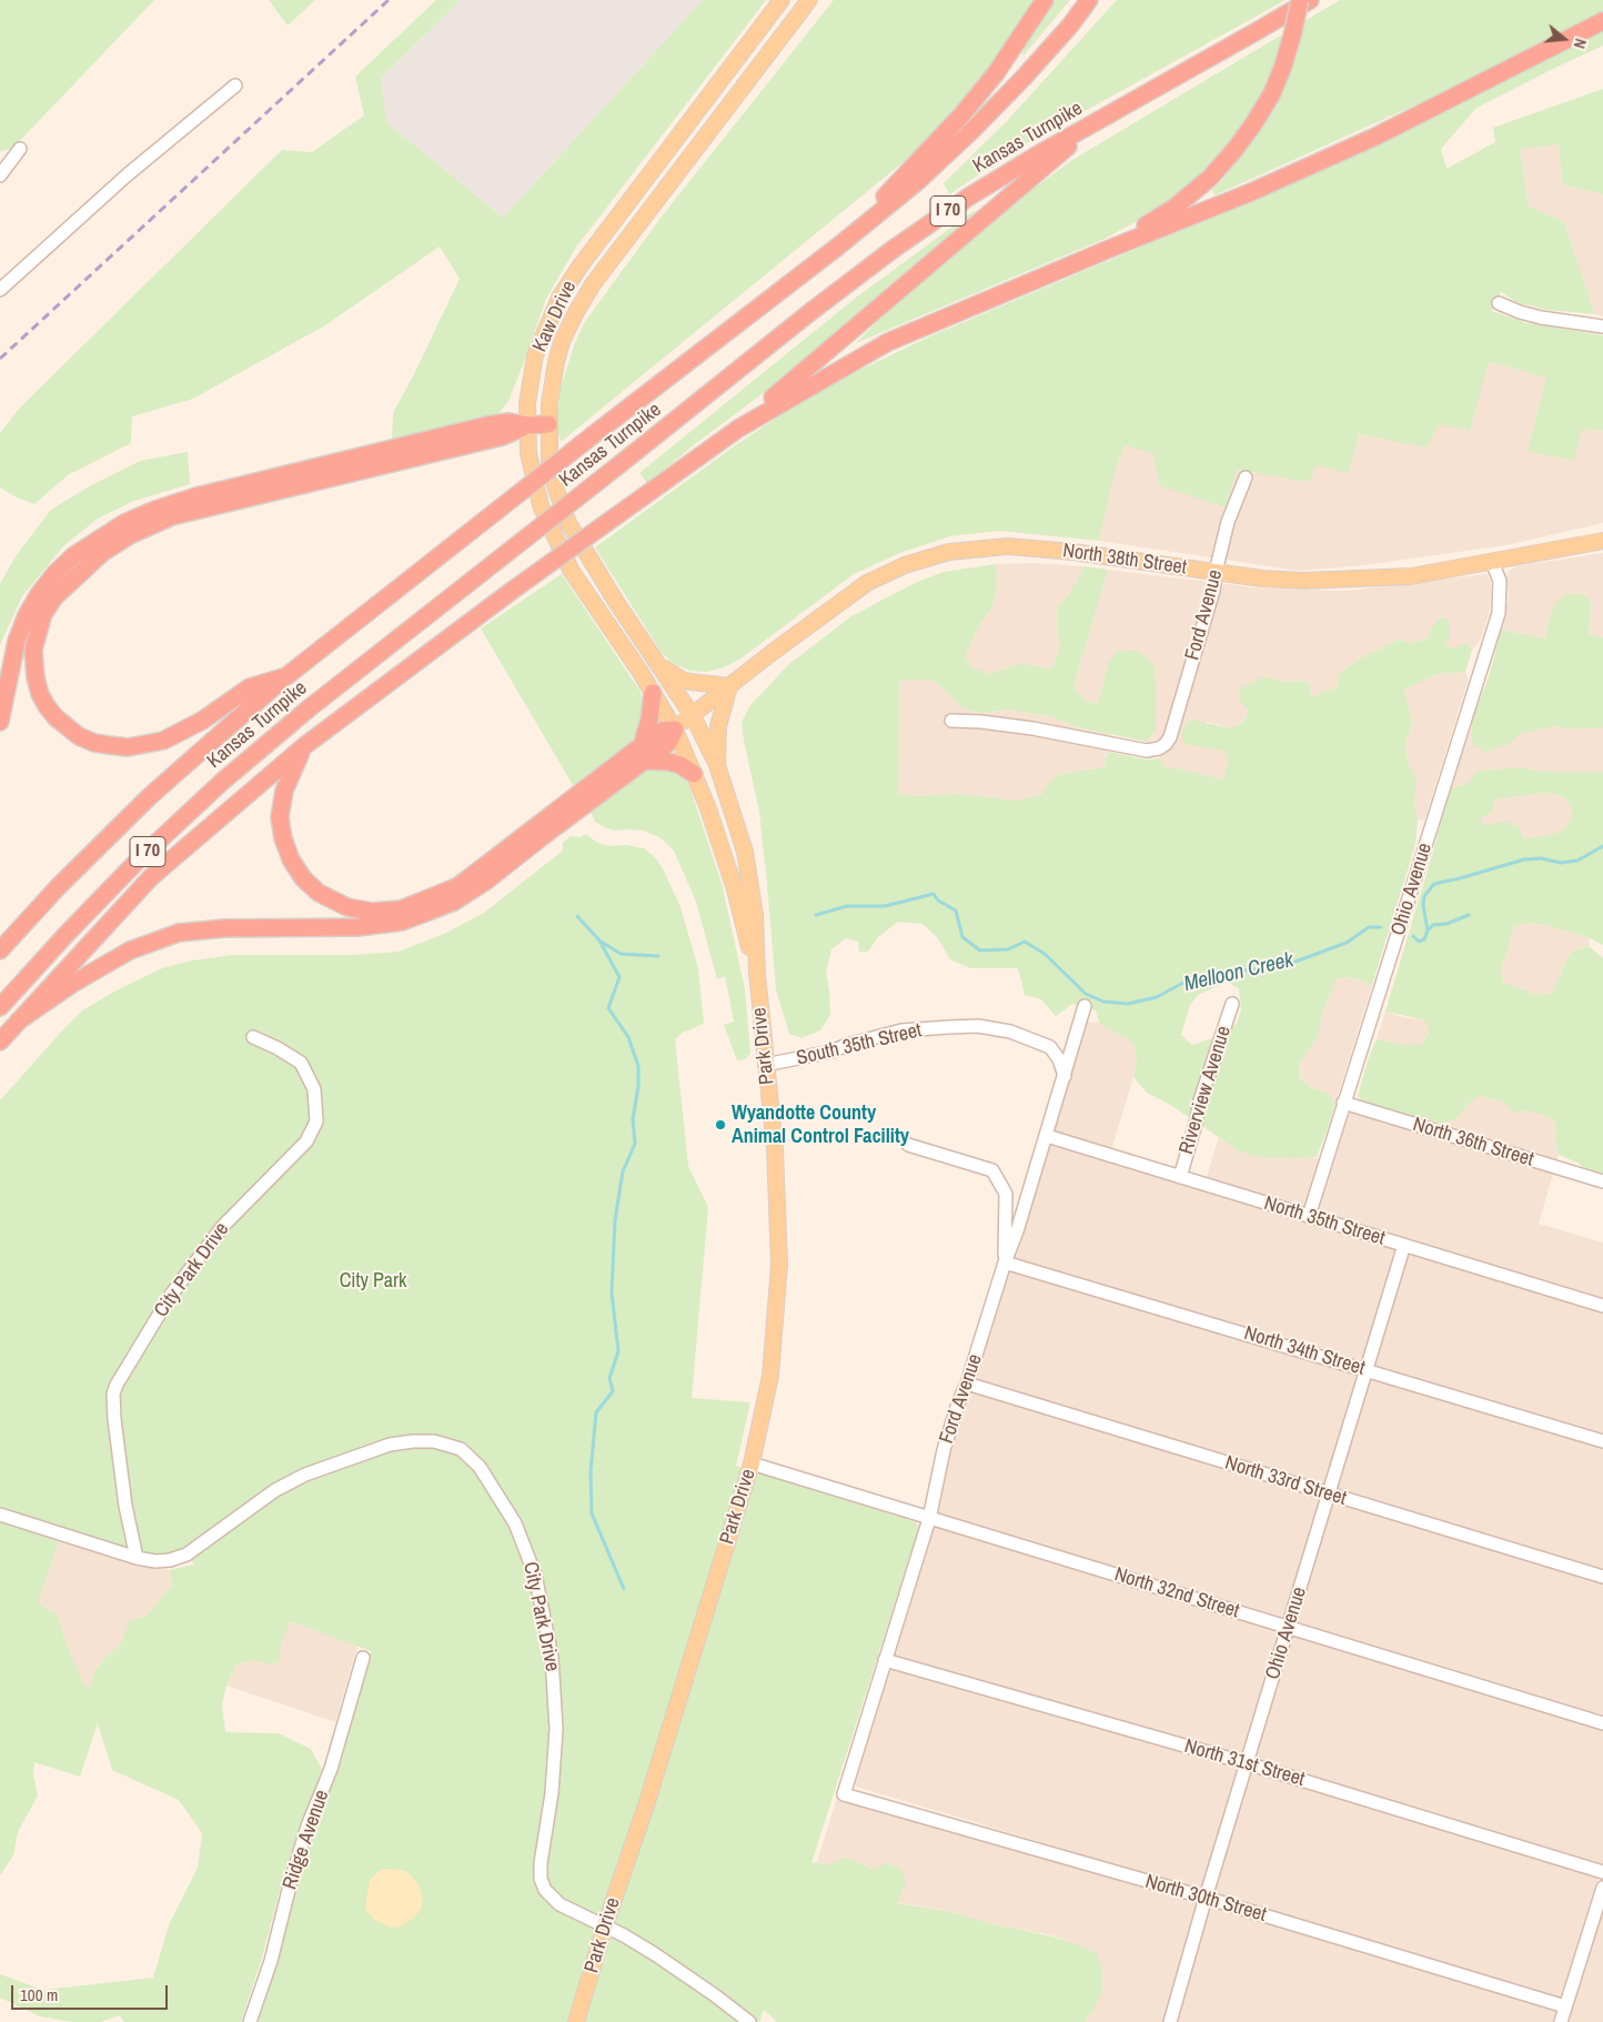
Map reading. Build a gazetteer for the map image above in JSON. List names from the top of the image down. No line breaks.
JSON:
{"streets":{"highway":["Kansas Turnpike","I 70"],"main road":["Kaw Drive","North 38th Street","Park Drive"],"street":["Ford Avenue","Ohio Avenue","South 35th Street","Riverview Avenue","North 36th Street","North 35th Street","City Park Drive","North 34th Street","North 33rd Street","North 32nd Street","North 31st Street","Ridge Avenue","North 30th Street"]},"crossings":[["Kaw Drive","North 38th Street"],["Kaw Drive","Park Drive"],["North 38th Street","Ford Avenue"],["North 38th Street","Ohio Avenue"],["North 38th Street","Park Drive"],["Ford Avenue","South 35th Street"],["Ford Avenue","North 35th Street"],["Ford Avenue","North 34th Street"],["Ford Avenue","North 33rd Street"],["Ford Avenue","North 32nd Street"],["Ford Avenue","North 31st Street"],["Ford Avenue","North 30th Street"],["Ohio Avenue","North 36th Street"],["Ohio Avenue","North 35th Street"],["Ohio Avenue","North 34th Street"],["Ohio Avenue","North 33rd Street"],["Ohio Avenue","North 32nd Street"],["Ohio Avenue","North 31st Street"],["Ohio Avenue","North 30th Street"],["South 35th Street","Park Drive"],["Park Drive","City Park Drive"],["Park Drive","North 32nd Street"],["Riverview Avenue","North 35th Street"]],"water":["Melloon Creek"],"parks":["City Park"],"places":["Wyandotte County Animal Control Facility"],"scale_bar":"100 m","north":"right"}
